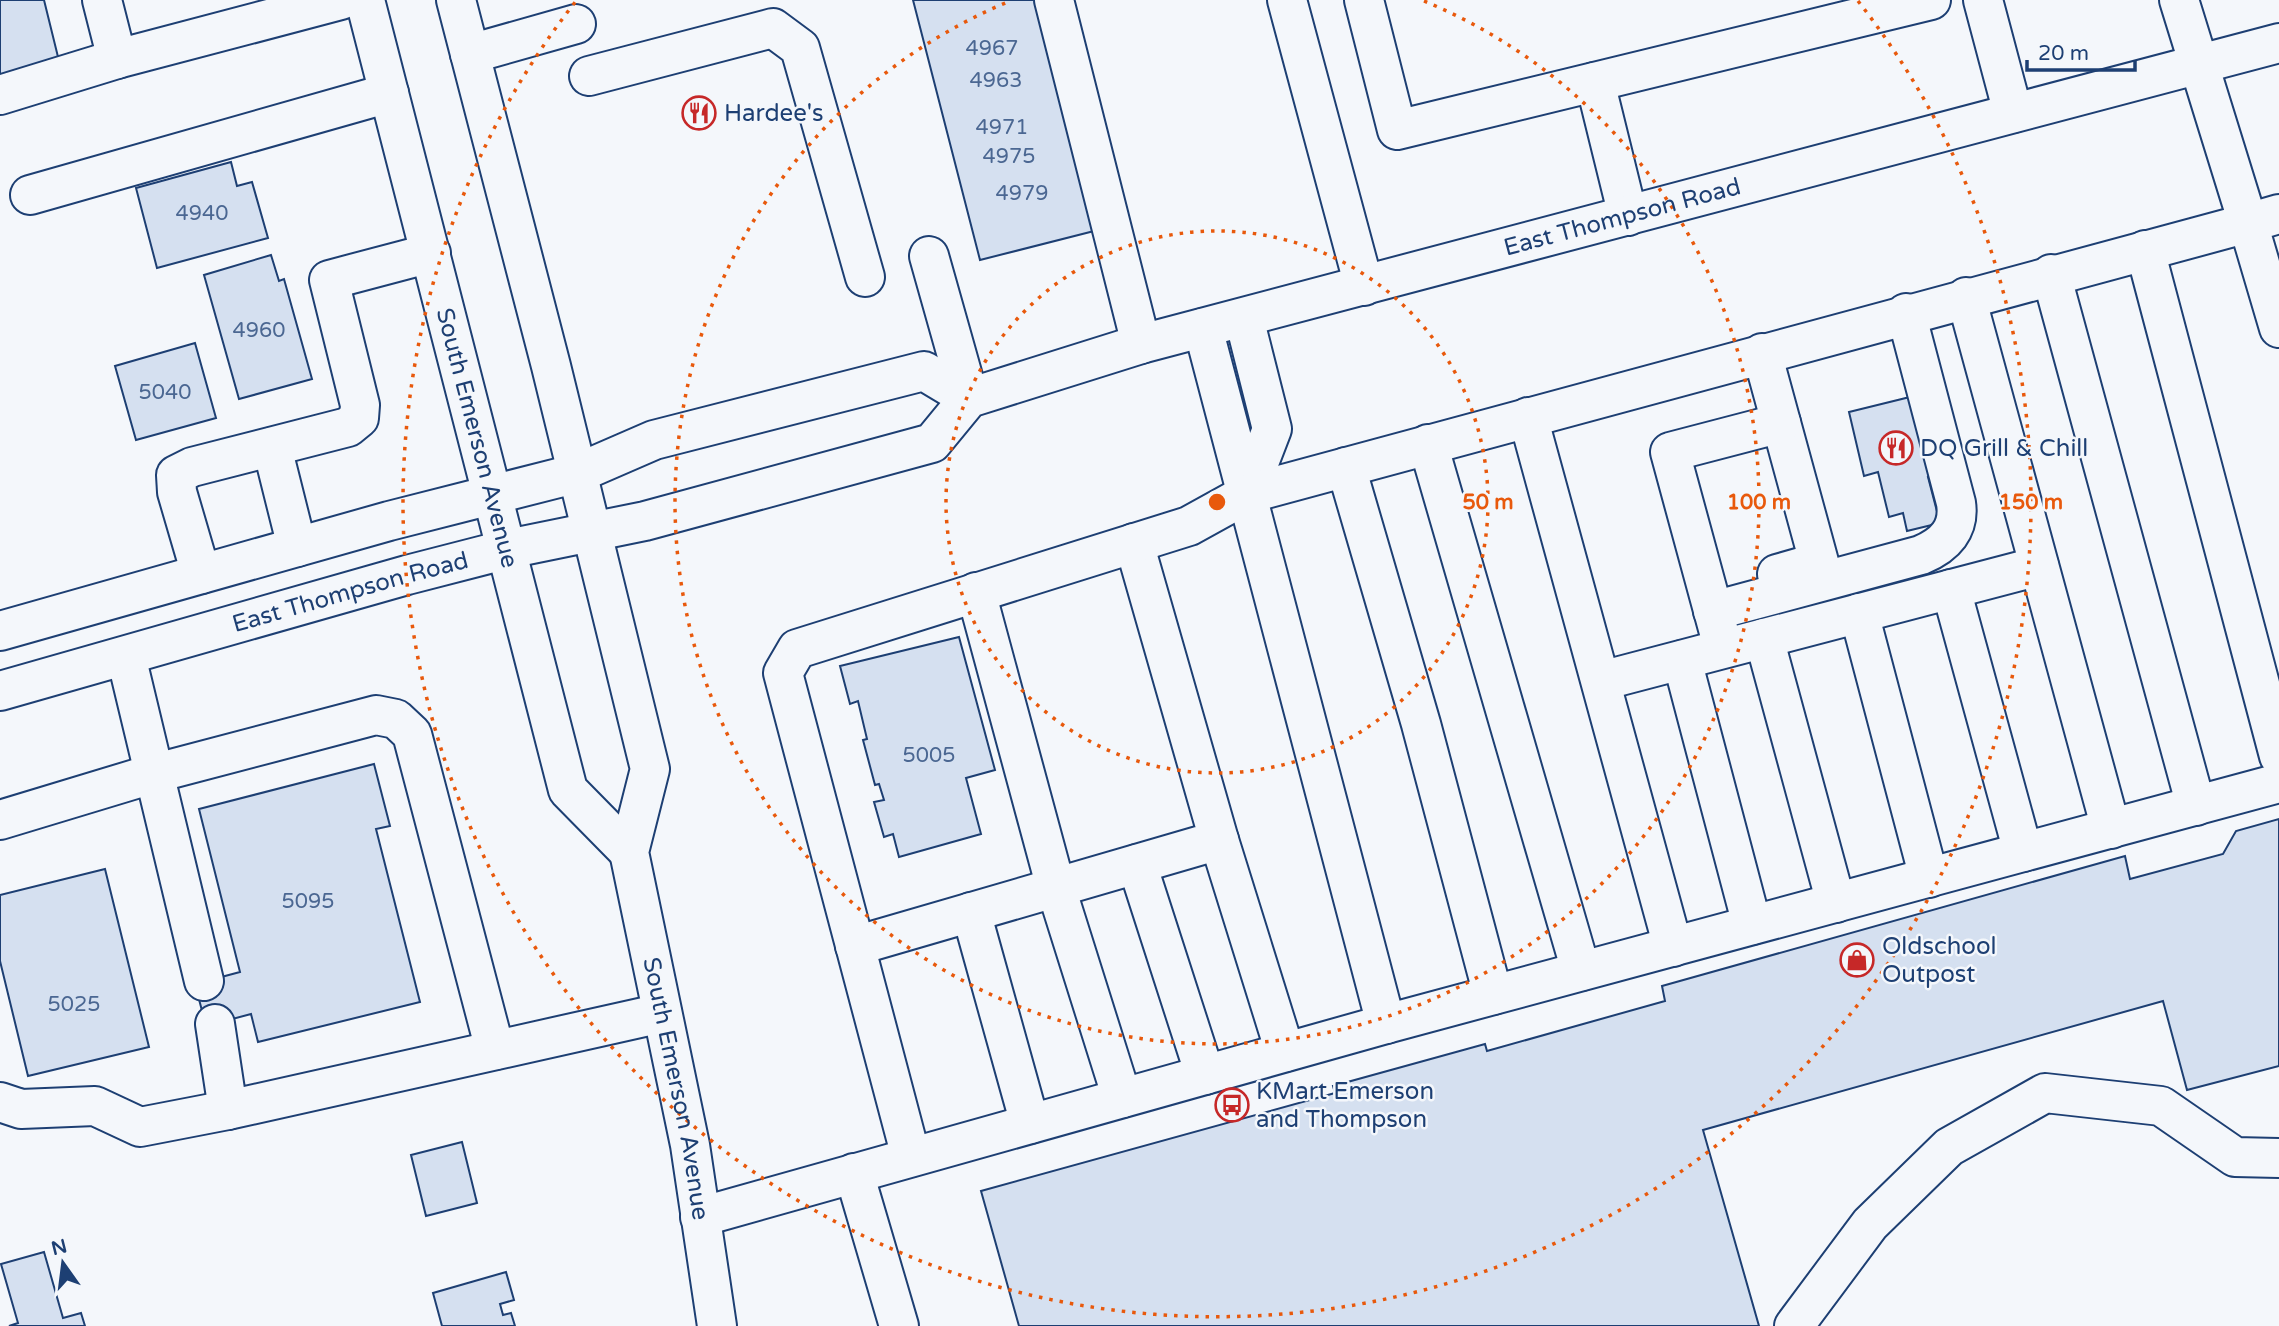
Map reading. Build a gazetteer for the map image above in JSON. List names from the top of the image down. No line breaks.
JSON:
{"streets":{"main road":["East Thompson Road","South Emerson Avenue"]},"crossings":[["East Thompson Road","South Emerson Avenue"]],"places":{"restaurant":["Hardee's","DQ Grill & Chill"],"shop":["Oldschool Outpost"],"bus stop":["KMart Emerson and Thompson"]},"house_numbers":["4967","4963","4971","4975","4979","4940","4960","5040","5005","5095","5025"],"scale_bar":"20 m","north":"top","rings":["50 m","100 m","150 m"]}
